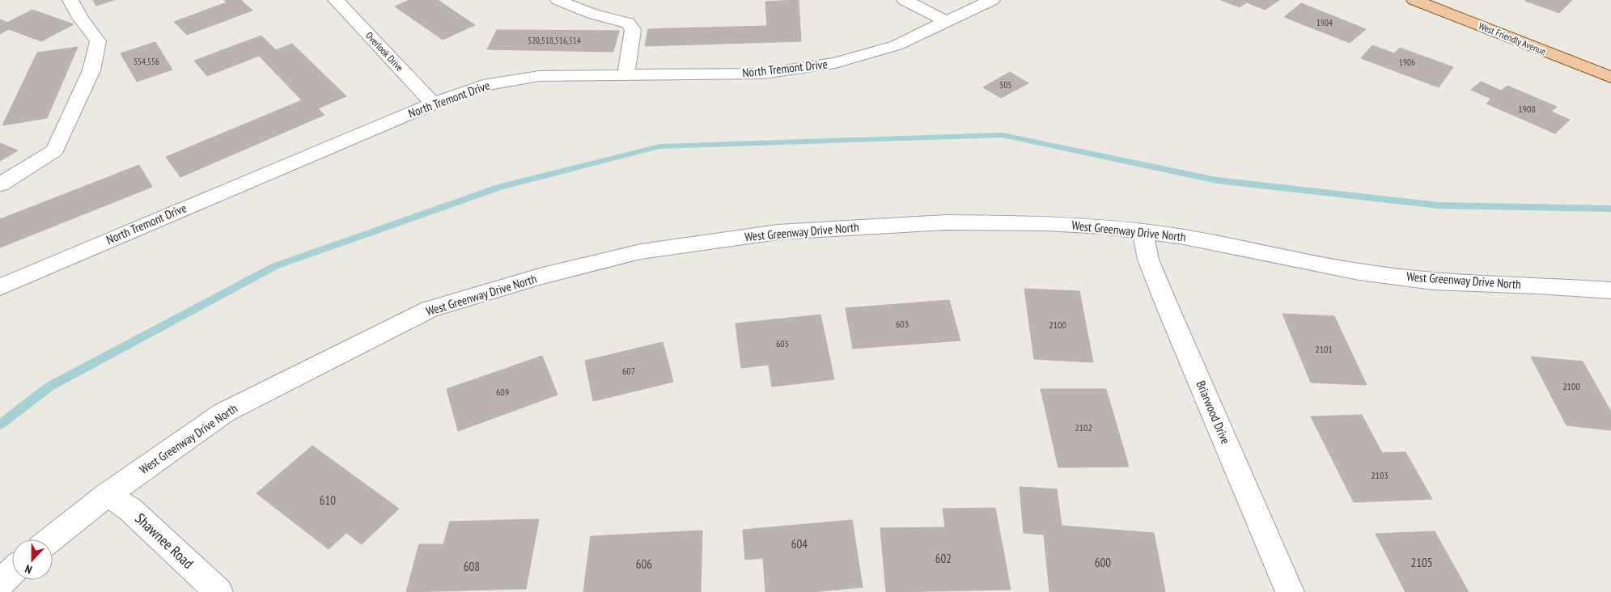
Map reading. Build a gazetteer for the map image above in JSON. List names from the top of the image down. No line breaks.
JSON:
{"streets":{"main road":["West Friendly Avenue"],"street":["Overlook Drive","North Tremont Drive","West Greenway Drive North","Briarwood Drive","Shawnee Road"]},"crossings":[["Overlook Drive","North Tremont Drive"],["West Greenway Drive North","Briarwood Drive"],["West Greenway Drive North","Shawnee Road"]],"house_numbers":["1904","520,518,516,514","554,556","1906","505","1908","603","2100","605","2101","607","2100","609","2102","2103","610","604","602","600","2105","606","608"],"north":"bottom"}
